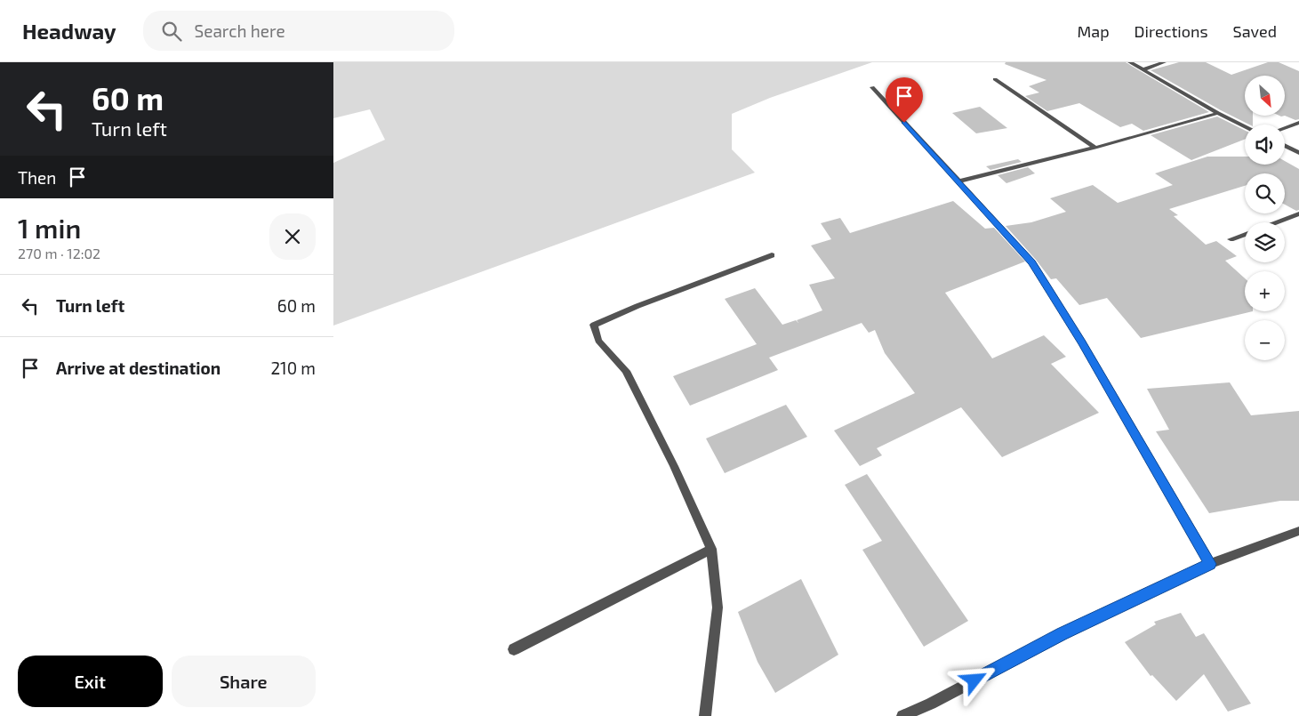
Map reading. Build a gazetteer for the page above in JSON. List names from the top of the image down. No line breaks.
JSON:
{"north":"bottom right","page":{"header":"Headway","search":"Search here","nav":["Map","Directions","Saved"],"turn":["60 m","Turn left"],"map_buttons":["+","−"],"then":"Then","heading":["1 min","270 m · 12:02"],"list":[{"name":"Turn left","value":"60 m"},{"name":"Arrive at destination","value":"210 m"}],"buttons":["Exit","Share"]}}
